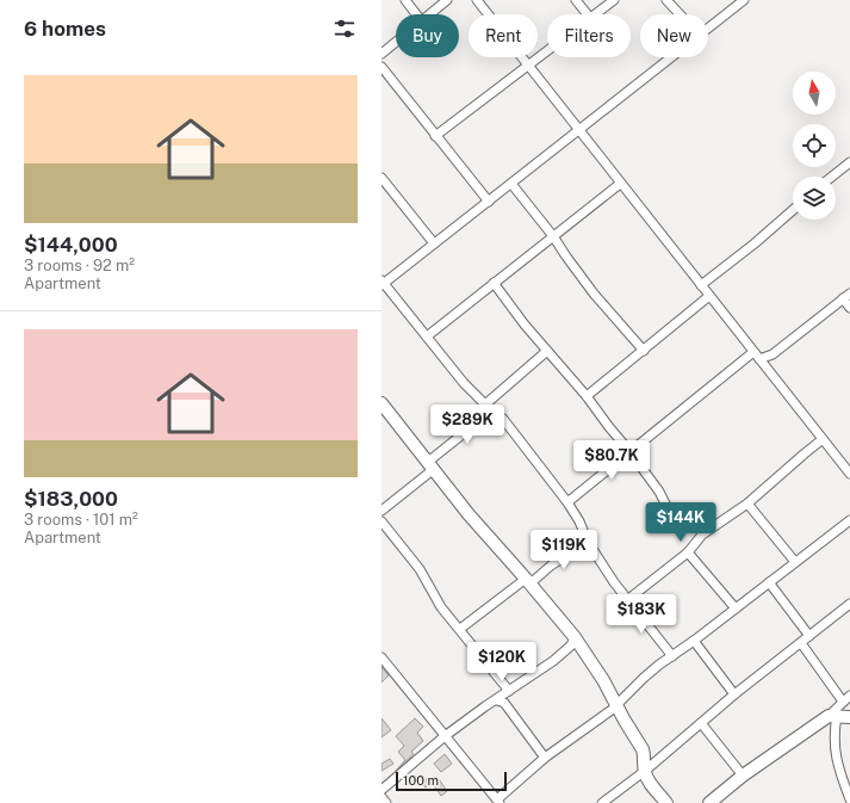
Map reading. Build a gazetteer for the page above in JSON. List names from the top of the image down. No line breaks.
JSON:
{"scale_bar":"100 m","north":"top","page":{"heading":"6 homes","chip":["Buy","Rent","Filters","New"],"list":[{"name":"$144,000","note":"3 rooms · 92 m² · Apartment"},{"name":"$183,000","note":"3 rooms · 101 m² · Apartment"}],"price":["$289K","$80.7K","$144K","$119K","$183K","$120K"],"scale":"100 m"}}
